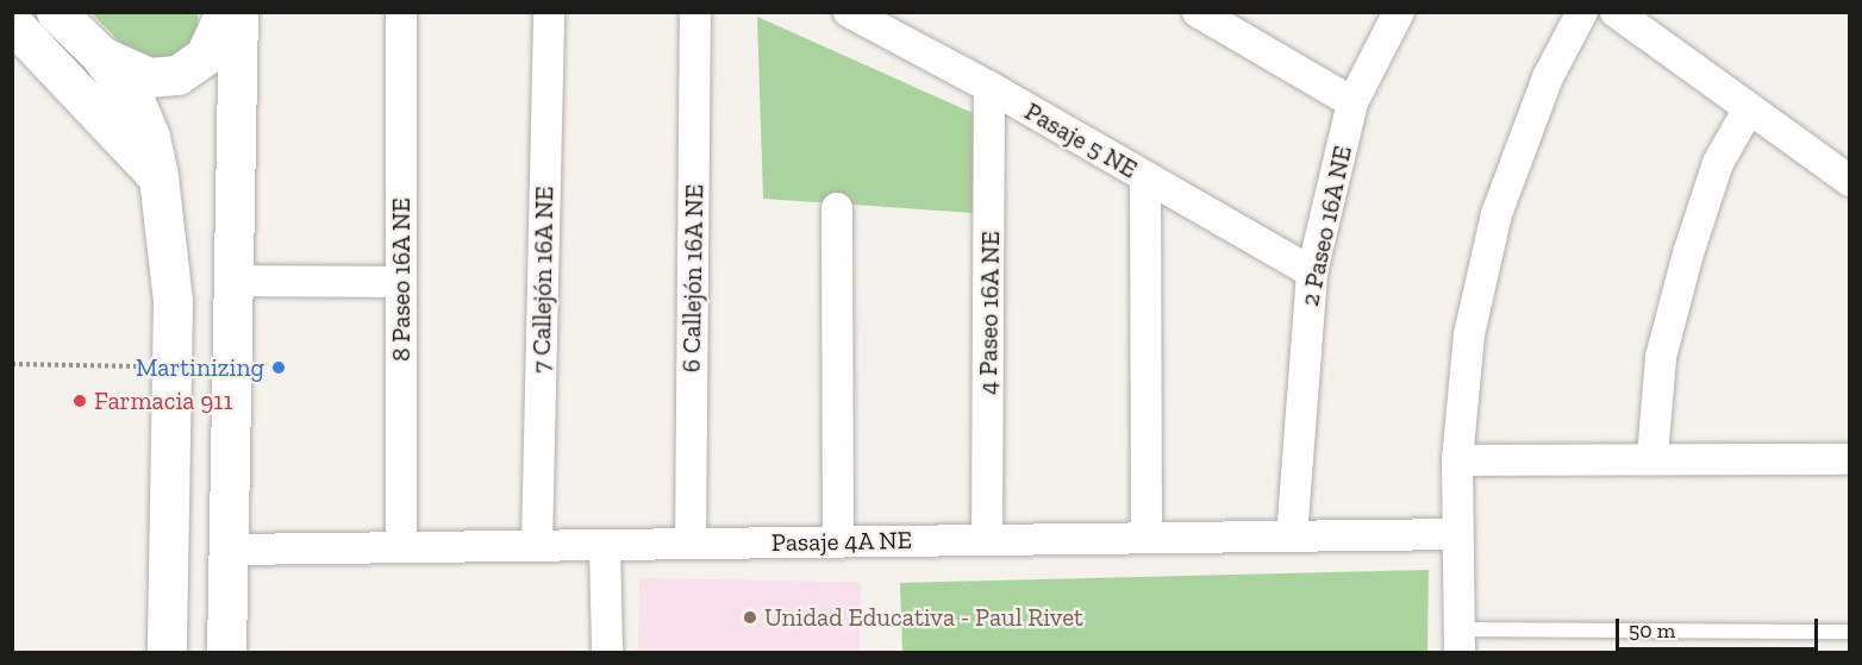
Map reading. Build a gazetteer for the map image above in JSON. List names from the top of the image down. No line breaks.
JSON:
{"streets":{"street":["Pasaje 5 NE","2 Paseo 16A NE","6 Callejón 16A NE","8 Paseo 16A NE","7 Callejón 16A NE","4 Paseo 16A NE","Pasaje 4A NE"]},"crossings":[["Pasaje 5 NE","2 Paseo 16A NE"],["Pasaje 5 NE","4 Paseo 16A NE"],["2 Paseo 16A NE","Pasaje 4A NE"],["6 Callejón 16A NE","Pasaje 4A NE"],["8 Paseo 16A NE","Pasaje 4A NE"],["7 Callejón 16A NE","Pasaje 4A NE"],["4 Paseo 16A NE","Pasaje 4A NE"]],"places":["Martinizing","Farmacia 911","Unidad Educativa - Paul Rivet"],"scale_bar":"50 m"}
